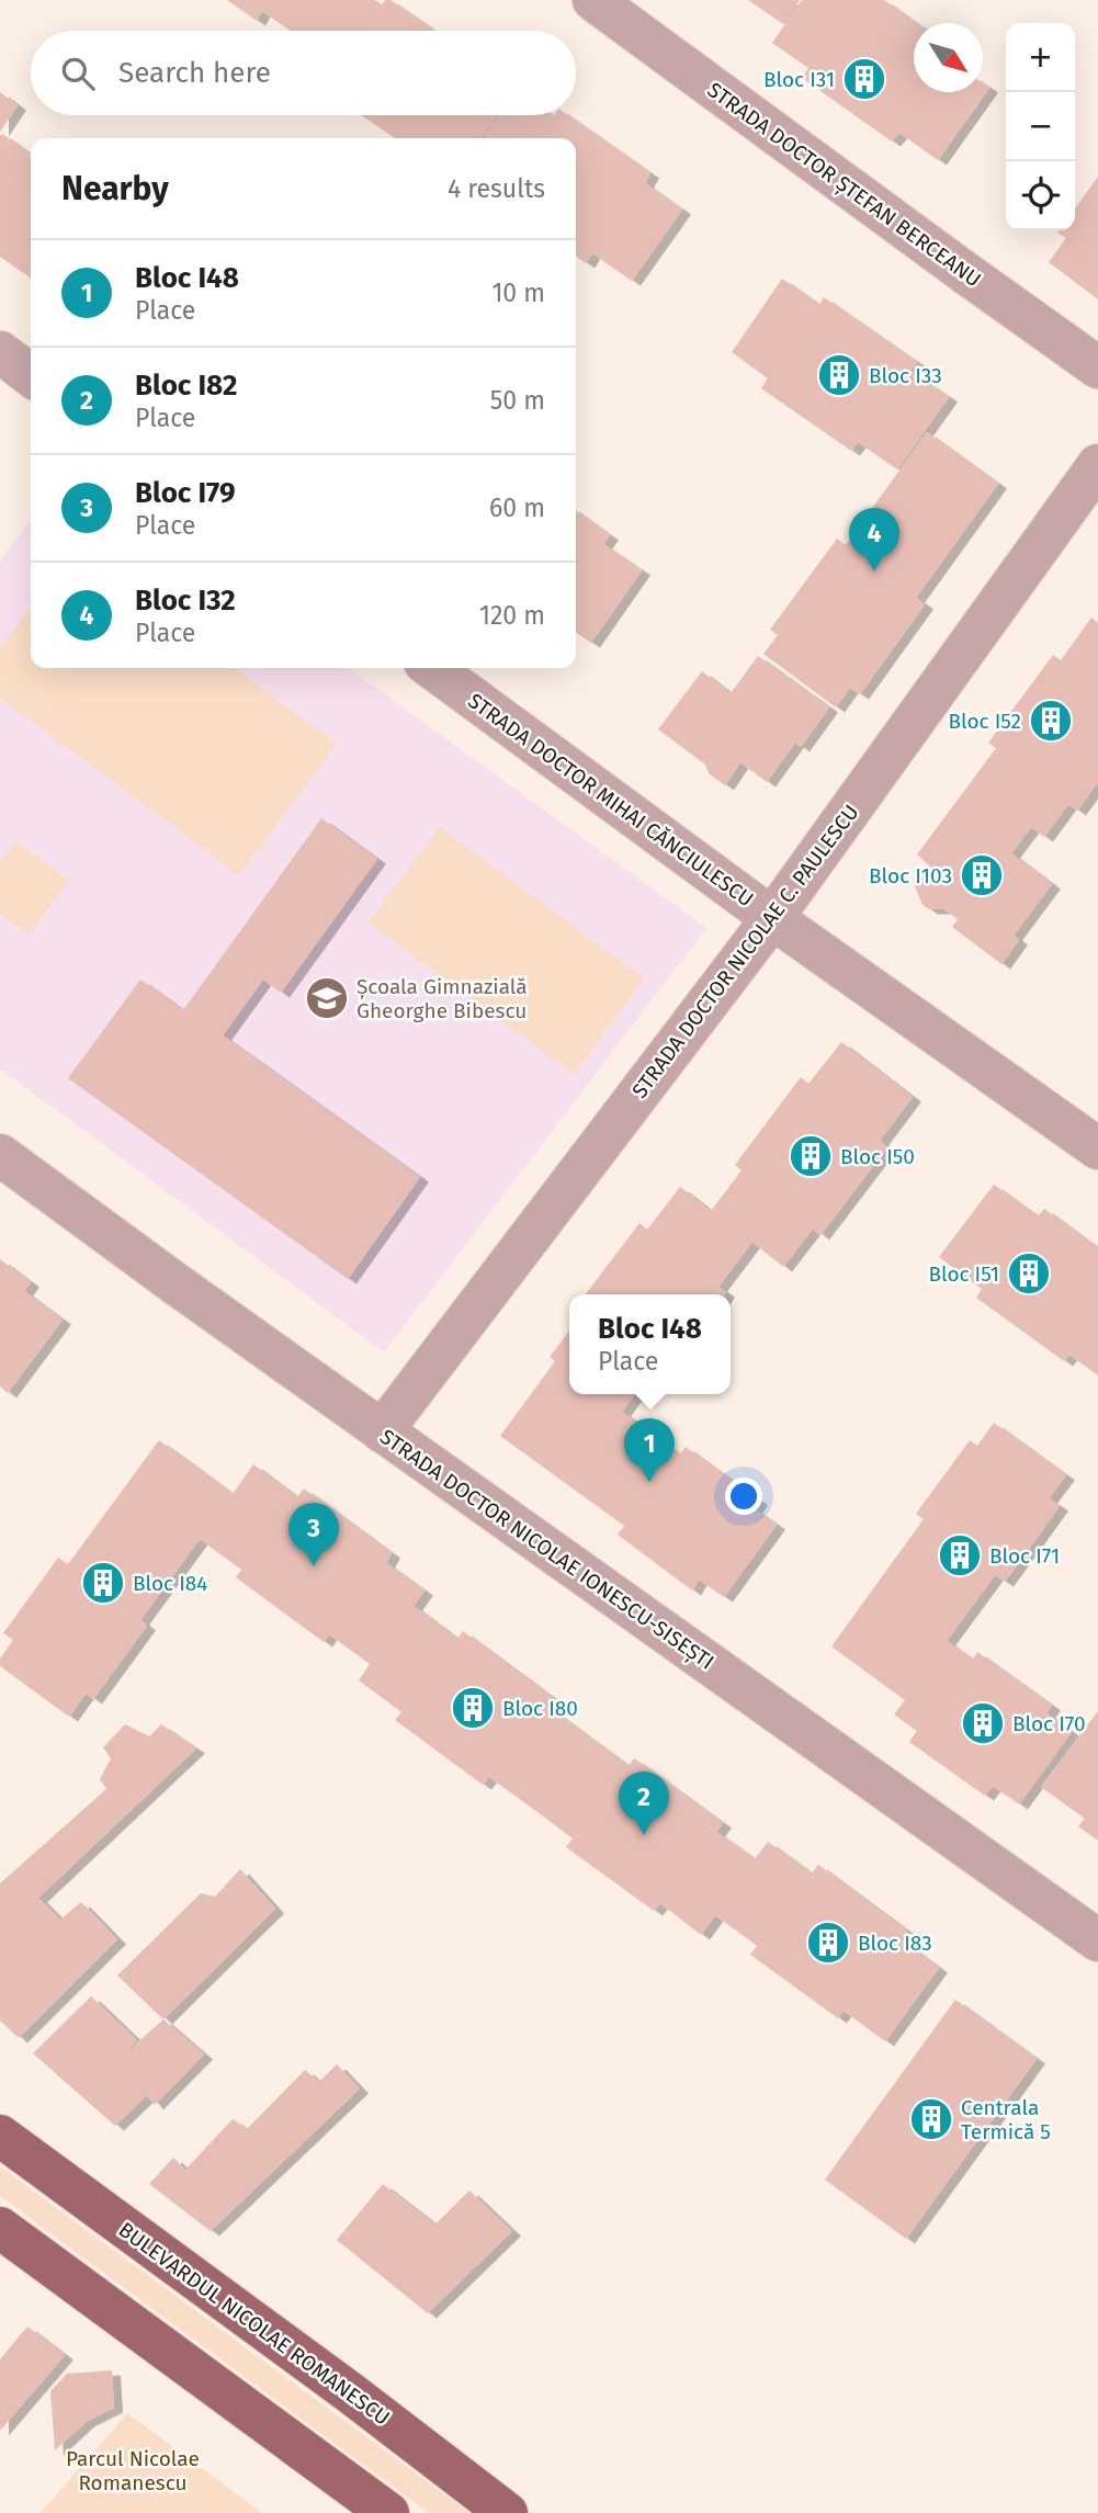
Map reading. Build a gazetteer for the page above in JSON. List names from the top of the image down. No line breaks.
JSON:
{"streets":{"main road":["BULEVARDUL NICOLAE ROMANESCU"],"street":["STRADA DOCTOR ȘTEFAN BERCEANU","STRADA DOCTOR MIHAI CĂNCIULESCU","STRADA DOCTOR NICOLAE C. PAULESCU","STRADA DOCTOR NICOLAE IONESCU-SISEȘTI"]},"crossings":[["STRADA DOCTOR MIHAI CĂNCIULESCU","STRADA DOCTOR NICOLAE C. PAULESCU"],["STRADA DOCTOR NICOLAE C. PAULESCU","STRADA DOCTOR NICOLAE IONESCU-SISEȘTI"]],"parks":["Parcul Nicolae Romanescu"],"places":{"building":["Bloc I31","Bloc I33","Bloc I52","Bloc I103","Bloc I50","Bloc I51","Bloc I71","Bloc I84","Bloc I80","Bloc I70","Bloc I83","Centrala Termică 5"],"school or university":["Școala Gimnazială Gheorghe Bibescu"]},"north":"bottom right","page":{"map_buttons":["+","−"],"search":"Search here","heading":["Nearby","4 results"],"list":[{"mark":"1","name":"Bloc I48","note":"Place","value":"10 m"},{"mark":"2","name":"Bloc I82","note":"Place","value":"50 m"},{"mark":"3","name":"Bloc I79","note":"Place","value":"60 m"},{"mark":"4","name":"Bloc I32","note":"Place","value":"120 m"}],"pins":["4","1","3","2"],"popup":["Bloc I48","Place"]}}
